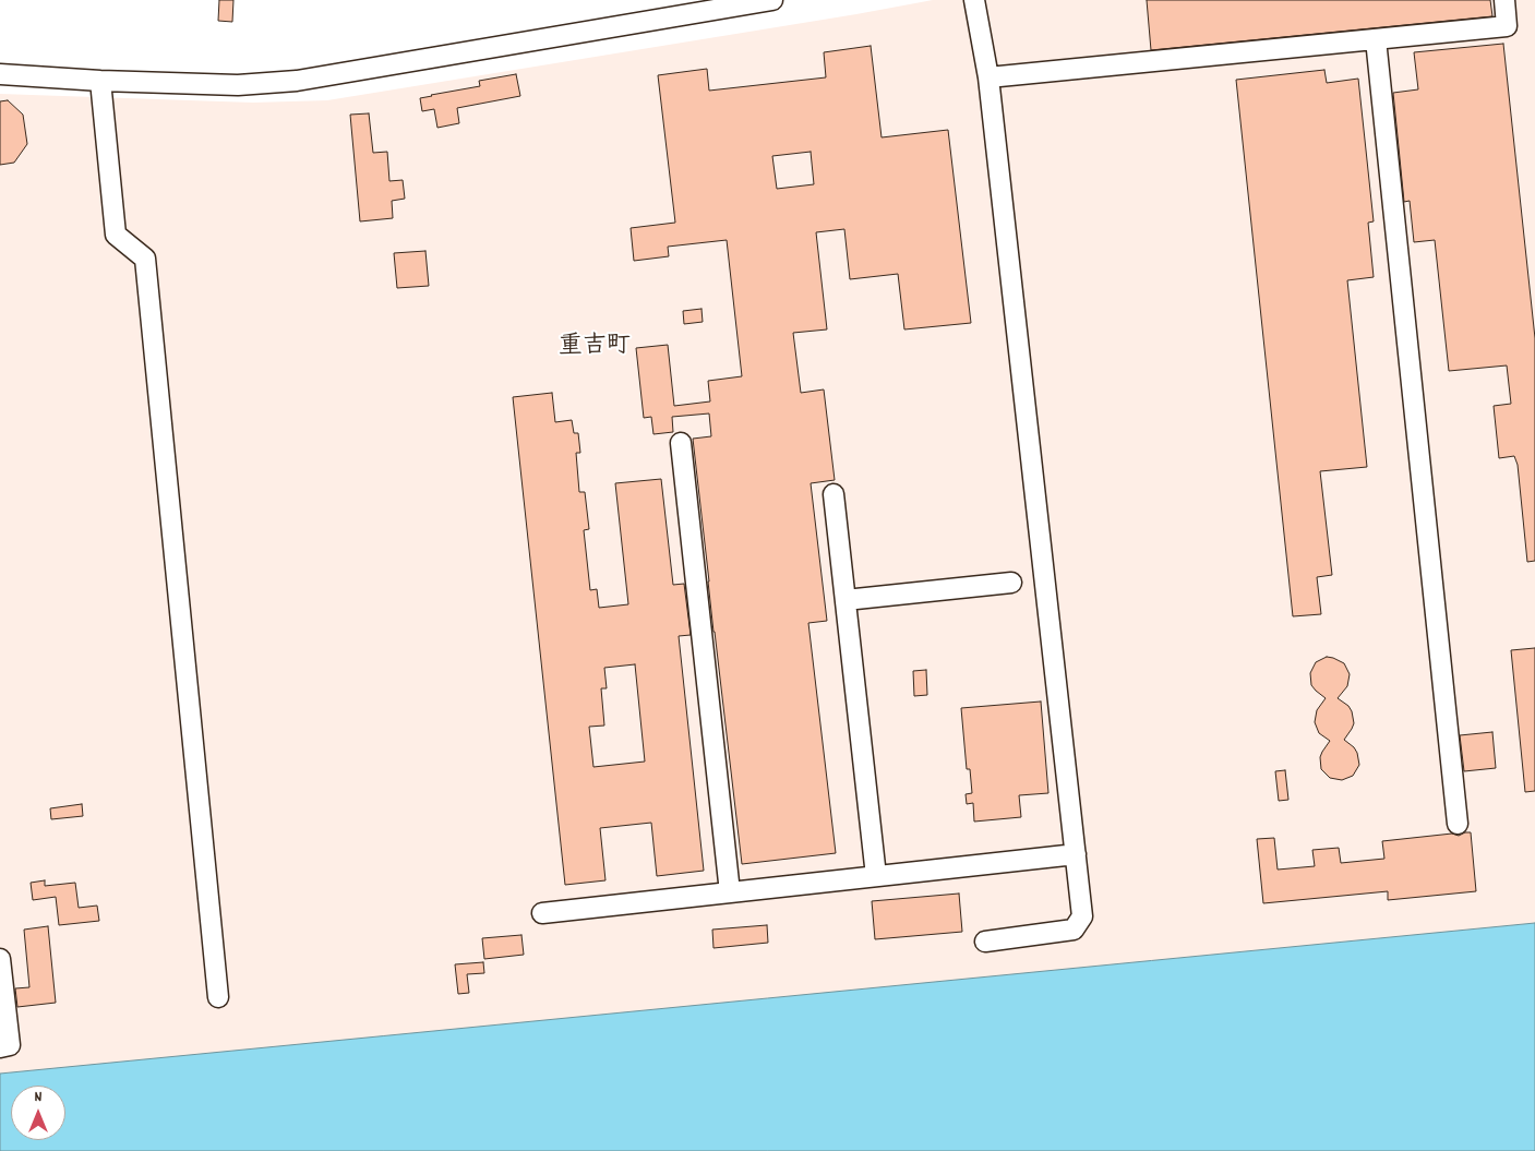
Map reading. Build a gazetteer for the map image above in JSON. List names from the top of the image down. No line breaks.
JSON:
{"districts":["重吉町"],"north":"top"}
